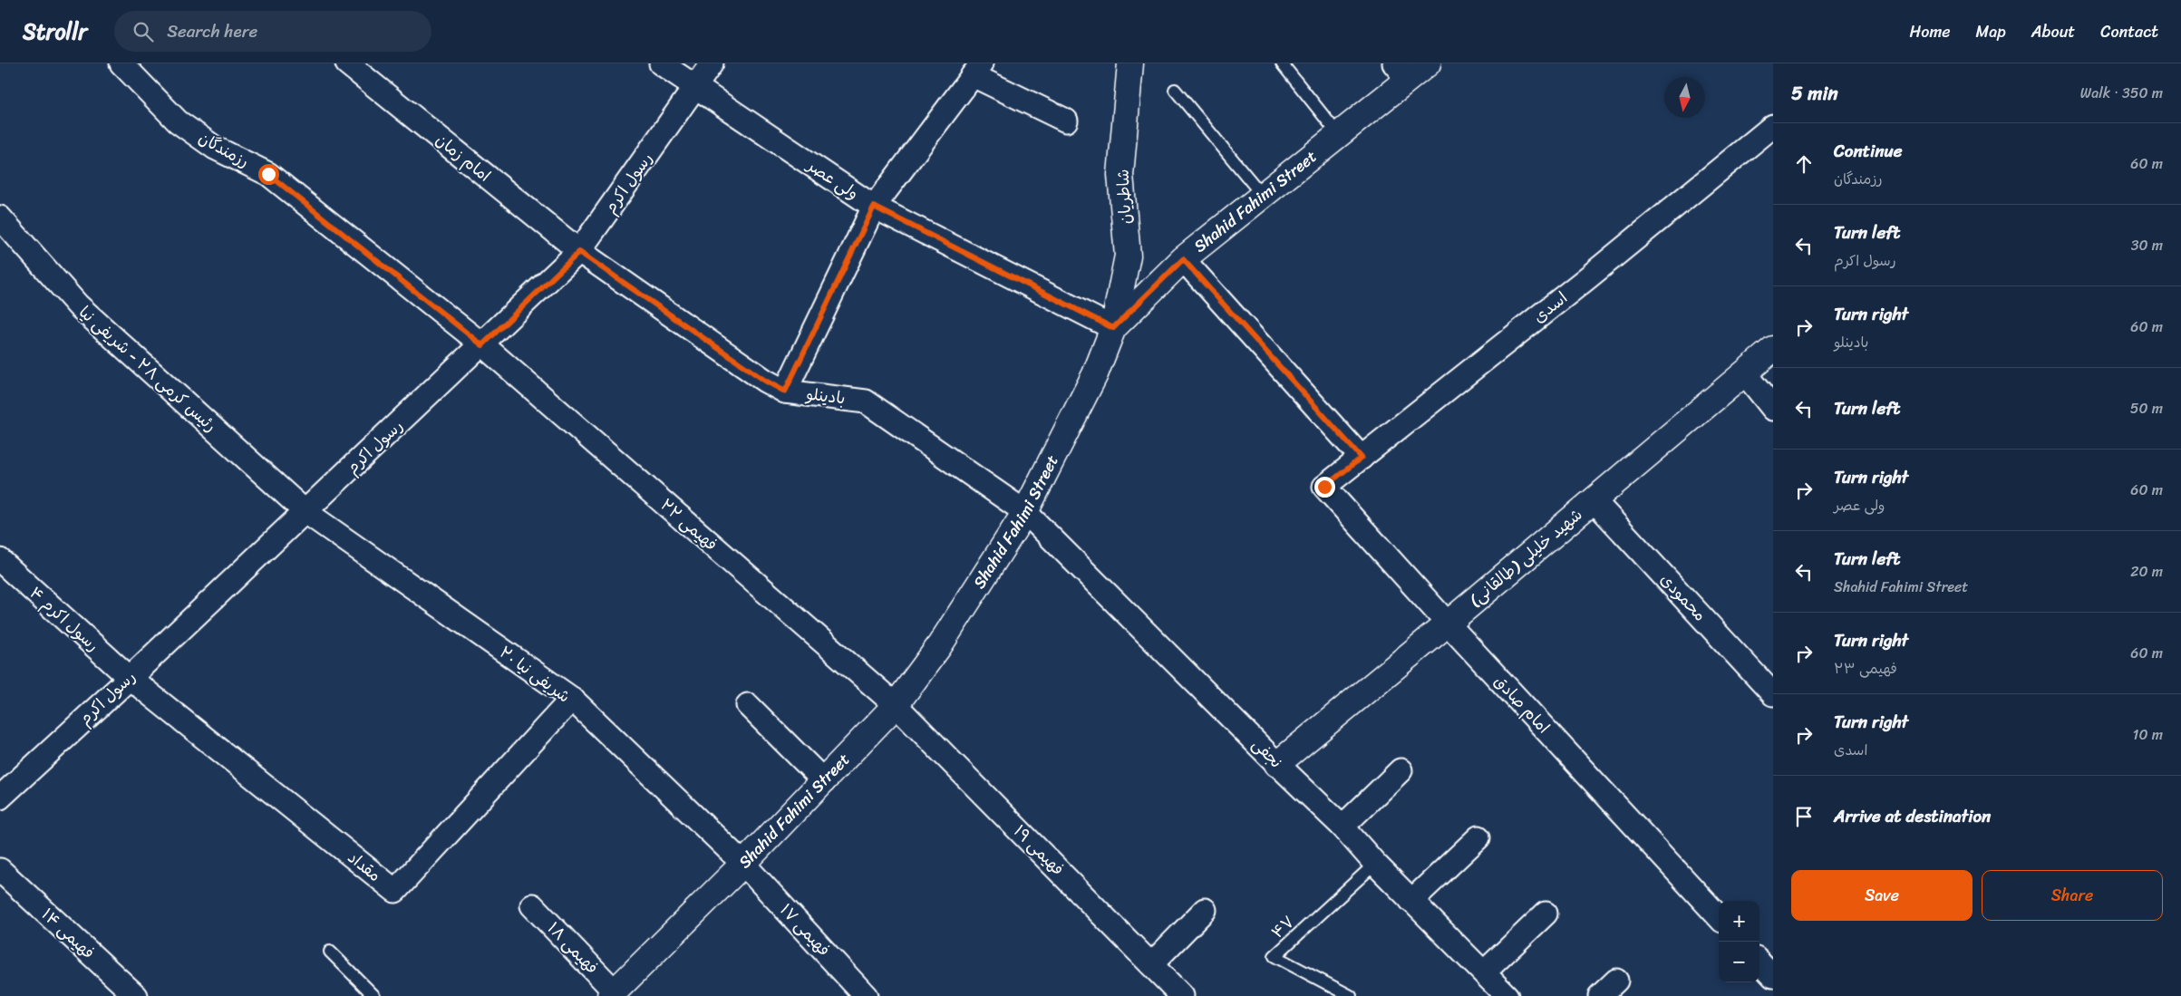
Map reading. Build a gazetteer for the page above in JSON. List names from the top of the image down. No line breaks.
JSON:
{"streets":{"street":["رزمندگان","امام زمان","ولی عصر","رسول اکرم","شاطریان","Shahid Fahimi Street","اسدی","رئیس کرمی ۲۸ - شریفی نیا","بادینلو","فهیمی ۲۲","شهید خلیلی (طالقانی)","محمودی","رسول اکرم ۴","۲۰ شریفی نیا","امام صادق","نجفی","فهیمی ۱۹","مقداد","فهیمی ۱۷","فهیمی ۱۴","فهیمی ۱۸"],"lane":["۴۷"]},"crossings":[["رزمندگان","رسول اکرم"],["رزمندگان","فهیمی ۲۲"],["امام زمان","رسول اکرم"],["امام زمان","بادینلو"],["ولی عصر","رسول اکرم"],["ولی عصر","شاطریان"],["ولی عصر","Shahid Fahimi Street"],["رسول اکرم","رئیس کرمی ۲۸ - شریفی نیا"],["رسول اکرم","بادینلو"],["رسول اکرم","فهیمی ۲۲"],["رسول اکرم","رسول اکرم ۴"],["رسول اکرم","۲۰ شریفی نیا"],["رسول اکرم","مقداد"],["شاطریان","Shahid Fahimi Street"],["Shahid Fahimi Street","بادینلو"],["Shahid Fahimi Street","فهیمی ۲۲"],["Shahid Fahimi Street","۲۰ شریفی نیا"],["Shahid Fahimi Street","نجفی"],["Shahid Fahimi Street","فهیمی ۱۹"],["Shahid Fahimi Street","فهیمی ۱۷"],["Shahid Fahimi Street","فهیمی ۱۸"],["اسدی","امام صادق"],["رئیس کرمی ۲۸ - شریفی نیا","۲۰ شریفی نیا"],["بادینلو","نجفی"],["فهیمی ۲۲","فهیمی ۱۹"],["شهید خلیلی (طالقانی)","محمودی"],["شهید خلیلی (طالقانی)","امام صادق"],["شهید خلیلی (طالقانی)","نجفی"],["رسول اکرم ۴","مقداد"],["۲۰ شریفی نیا","مقداد"],["۲۰ شریفی نیا","فهیمی ۱۷"],["نجفی","۴۷"]],"north":"bottom","page":{"header":"Strollr","search":"Search here","nav":["Home","Map","About","Contact"],"heading":["5 min","Walk · 350 m"],"list":[["Continue","رزمندگان","60 m"],["Turn left","رسول اکرم","30 m"],["Turn right","بادینلو","60 m"],["Turn left","50 m"],["Turn right","ولی عصر","60 m"],["Turn left","Shahid Fahimi Street","20 m"],["Turn right","فهیمی ۲۳","60 m"],["Turn right","اسدی","10 m"],"Arrive at destination"],"buttons":["Save","Share"],"map_buttons":["+","−"]}}
